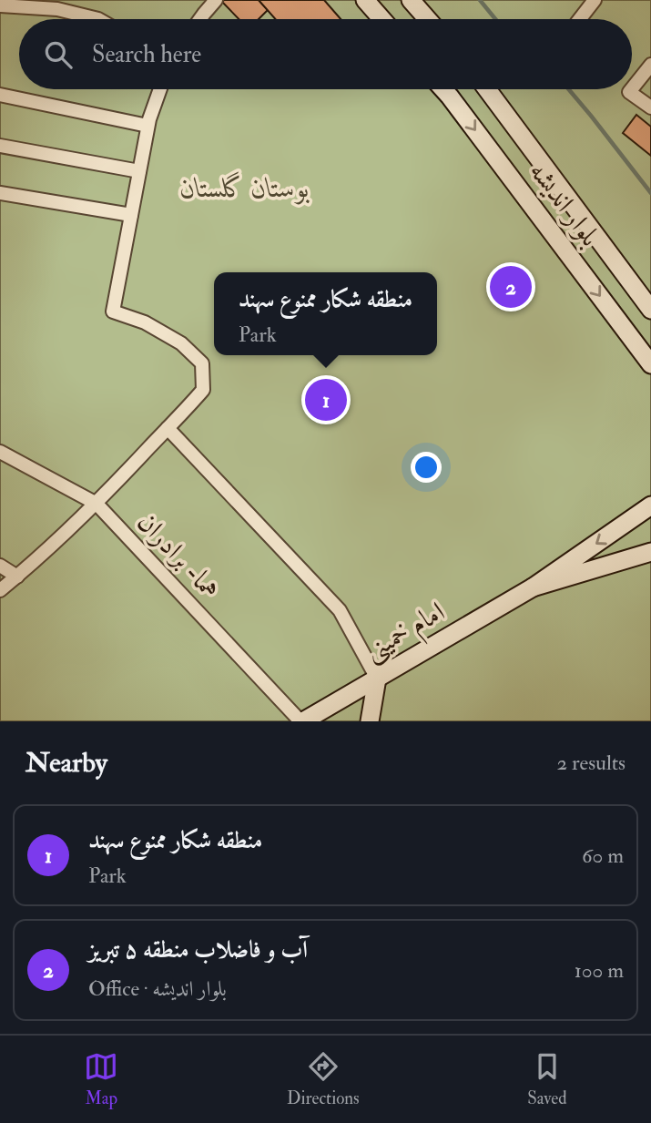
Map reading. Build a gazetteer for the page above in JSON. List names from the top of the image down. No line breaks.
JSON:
{"streets":{"main road":["بلوار اندیشه","امام خمینی"],"street":["هما- برادران"]},"crossings":[["هما- برادران","امام خمینی"]],"parks":["بوستان گلستان"],"page":{"search":"Search here","pins":["2","1"],"popup":["منطقه شکار ممنوع سهند","Park"],"heading":["Nearby","2 results"],"list":[{"mark":"1","name":"منطقه شکار ممنوع سهند","note":"Park","value":"60 m"},{"mark":"2","name":"آب و فاضلاب منطقه ۵ تبریز","note":"Office · بلوار اندیشه","value":"100 m"}],"nav":["Map","Directions","Saved"]}}
